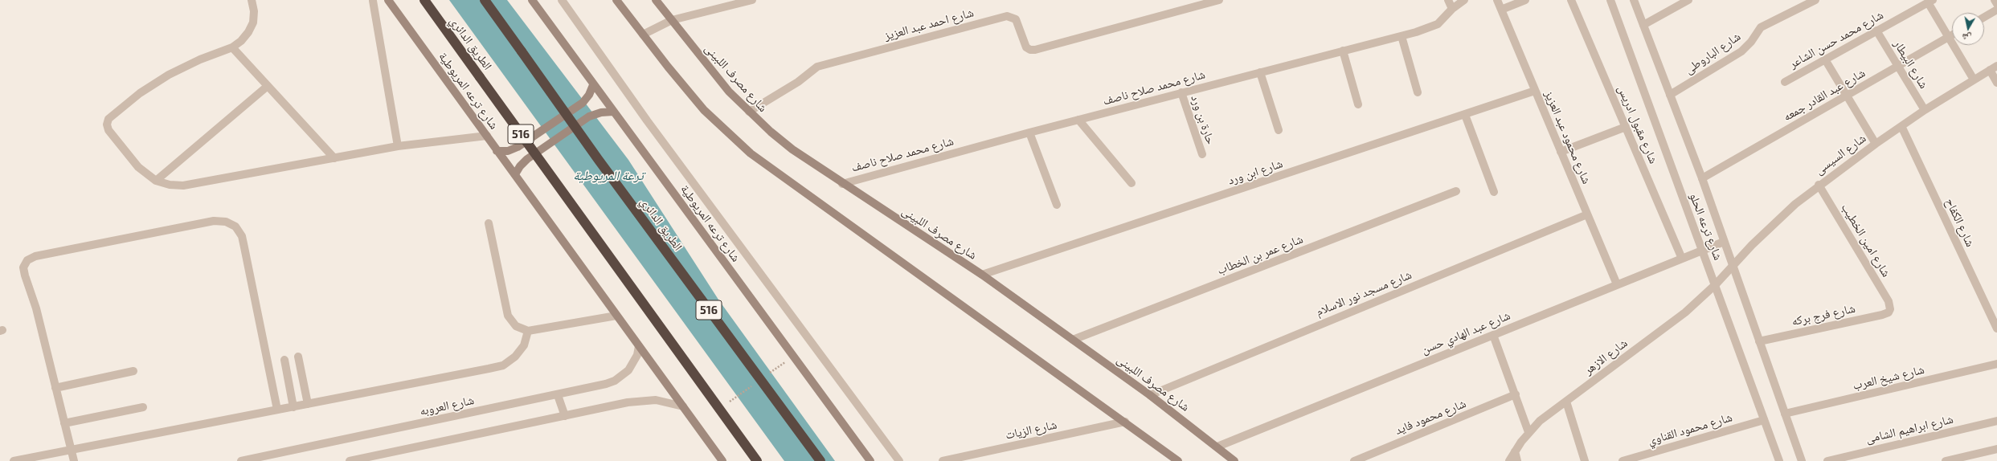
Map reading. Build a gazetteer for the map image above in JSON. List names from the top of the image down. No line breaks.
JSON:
{"streets":{"highway":["الطريق الدائري","516"],"main road":["شارع مصرف اللبينى","شارع ترعه المريوطية"],"street":["شارع احمد عبد العزيز","شارع محمد حسن الشاعر","شارع الباروطى","شارع البيطار","شارع محمد صلاح ناصف","شارع عبد القادر جمعه","حارة بن ورد","شارع مقبول ادريس","شارع محمود عبد العزيز","شارع السيسى","شارع ابن ورد","شارع الكفاح","شارع ترعه الحلو","شارع امين الخطيب","شارع عمر بن الخطاب","شارع مسجد نور الاسلام","شارع فرج بركه","شارع عبد الهادي حسن","شارع الازهر","شارع شيخ العرب","شارع العروبه","شارع محمود فايد","شارع محمود القناوي","شارع ابراهيم الشامى","شارع الزيات"]},"crossings":[["شارع احمد عبد العزيز","شارع مصرف اللبينى"],["شارع محمد حسن الشاعر","شارع البيطار"],["شارع الباروطى","شارع ترعه الحلو"],["شارع البيطار","شارع عبد القادر جمعه"],["شارع البيطار","شارع السيسى"],["شارع مصرف اللبينى","شارع محمد صلاح ناصف"],["شارع مصرف اللبينى","شارع ابن ورد"],["شارع مصرف اللبينى","شارع عمر بن الخطاب"],["شارع مصرف اللبينى","شارع مسجد نور الاسلام"],["شارع مصرف اللبينى","شارع عبد الهادي حسن"],["شارع محمد صلاح ناصف","حارة بن ورد"],["شارع ترعه المريوطية","شارع العروبه"],["شارع عبد القادر جمعه","شارع ترعه الحلو"],["شارع مقبول ادريس","شارع عبد الهادي حسن"],["شارع محمود عبد العزيز","شارع ابن ورد"],["شارع محمود عبد العزيز","شارع مسجد نور الاسلام"],["شارع محمود عبد العزيز","شارع عبد الهادي حسن"],["شارع السيسى","شارع الكفاح"],["شارع السيسى","شارع ترعه الحلو"],["شارع السيسى","شارع امين الخطيب"],["شارع السيسى","شارع الازهر"],["شارع ترعه الحلو","شارع فرج بركه"],["شارع ترعه الحلو","شارع عبد الهادي حسن"],["شارع ترعه الحلو","شارع الازهر"],["شارع ترعه الحلو","شارع شيخ العرب"],["شارع ترعه الحلو","شارع محمود القناوي"],["شارع امين الخطيب","شارع فرج بركه"]],"water":["ترعة المريوطية"],"north":"bottom"}
